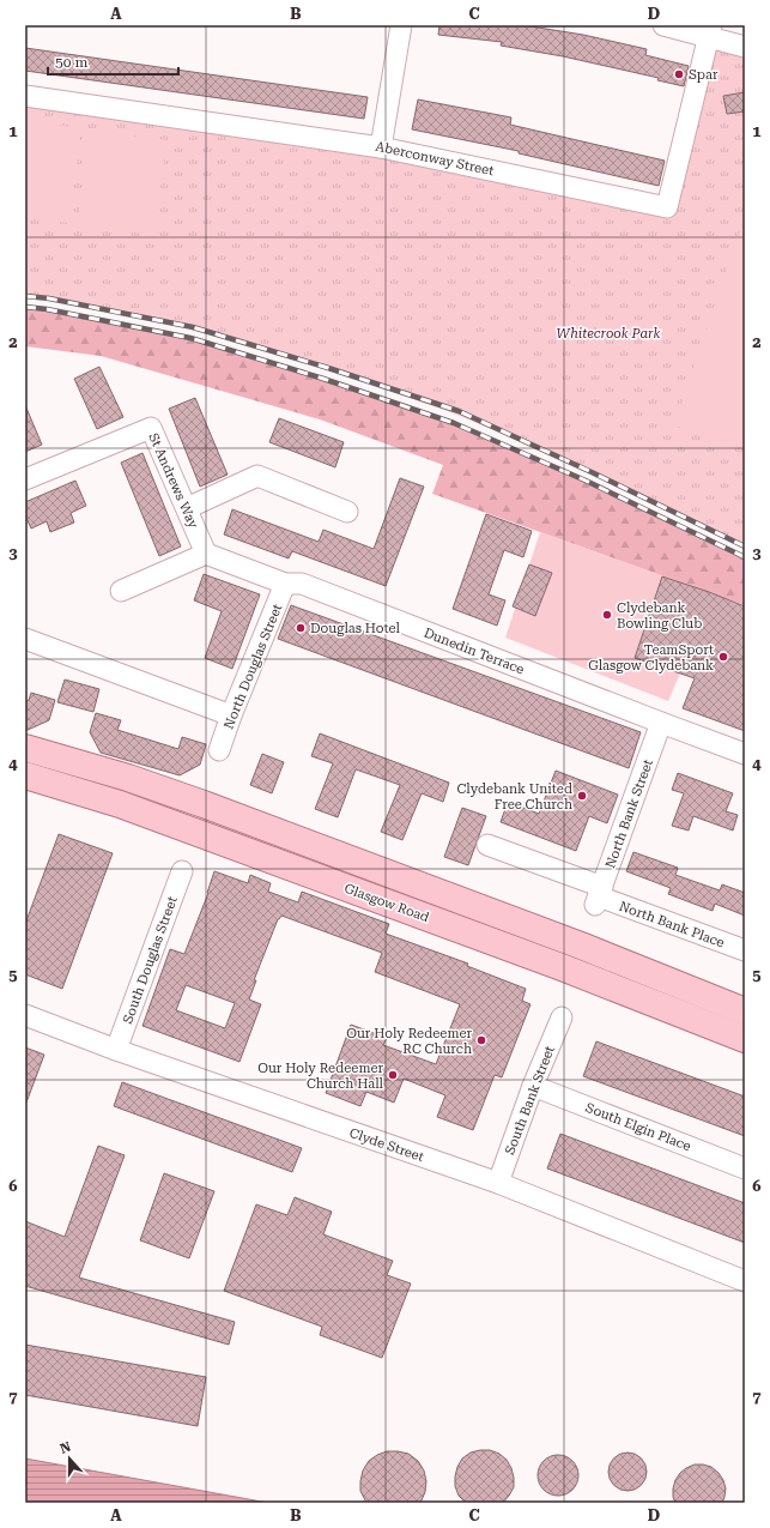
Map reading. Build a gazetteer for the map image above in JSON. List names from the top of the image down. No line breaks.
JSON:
{"streets":{"main road":["Glasgow Road"],"street":["Aberconway Street","St Andrews Way","Dunedin Terrace","North Douglas Street","North Bank Street","North Bank Place","South Douglas Street","South Bank Street","South Elgin Place","Clyde Street"]},"crossings":[["Dunedin Terrace","North Douglas Street"],["Dunedin Terrace","North Bank Street"],["North Bank Street","North Bank Place"],["South Douglas Street","Clyde Street"],["South Bank Street","South Elgin Place"],["South Bank Street","Clyde Street"]],"parks":["Whitecrook Park"],"places":["Spar","Clydebank Bowling Club","Douglas Hotel","TeamSport Glasgow Clydebank","Clydebank United Free Church","Our Holy Redeemer RC Church","Our Holy Redeemer Church Hall"],"scale_bar":"50 m","north":"top","grid":{"columns":["A","B","C","D"],"rows":["1","2","3","4","5","6","7"]}}
